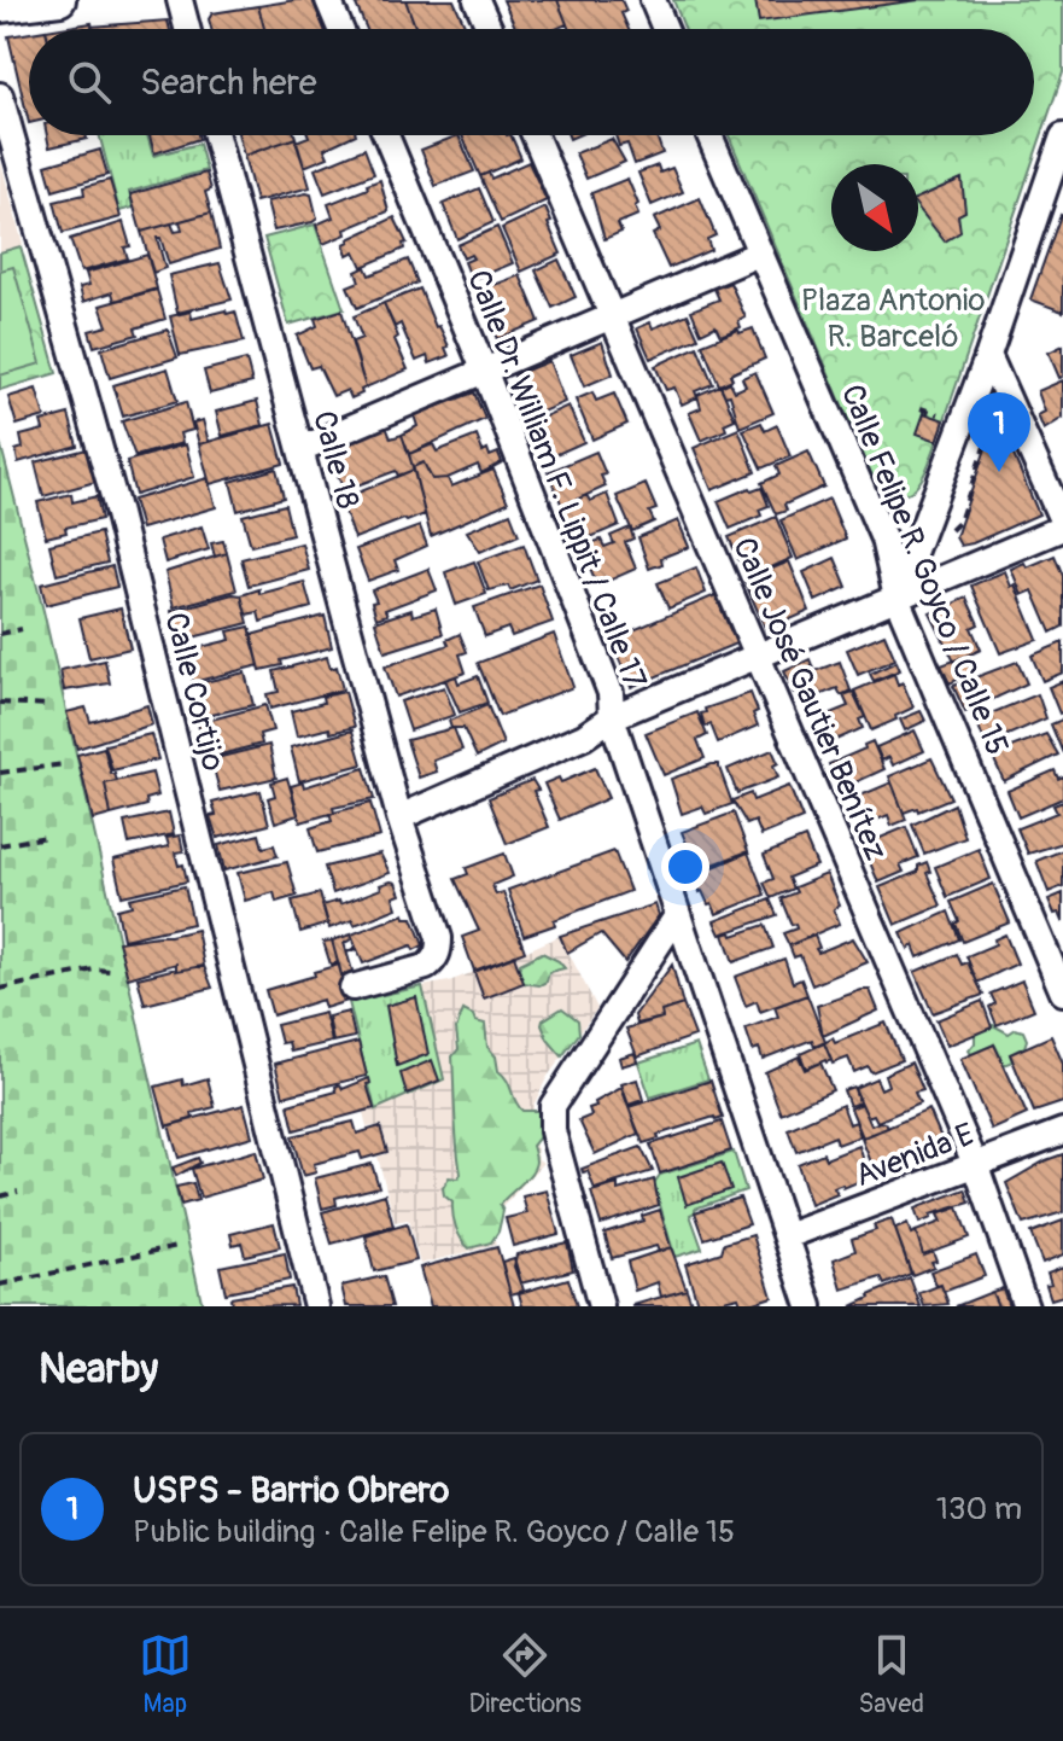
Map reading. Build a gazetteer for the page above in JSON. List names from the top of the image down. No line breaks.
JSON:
{"streets":{"street":["Calle 18","Calle Dr. William F. Lippit / Calle 17","Calle Felipe R. Goyco / Calle 15","Calle Cortijo","Calle José Gautier Benítez","Avenida E"]},"crossings":[["Calle Dr. William F. Lippit / Calle 17","Avenida E"],["Calle José Gautier Benítez","Avenida E"]],"parks":["Plaza Antonio R. Barceló"],"north":"bottom right","page":{"search":"Search here","pins":"1","heading":"Nearby","list":[{"mark":"1","name":"USPS - Barrio Obrero","note":"Public building · Calle Felipe R. Goyco / Calle 15","value":"130 m"}],"nav":["Map","Directions","Saved"]}}
